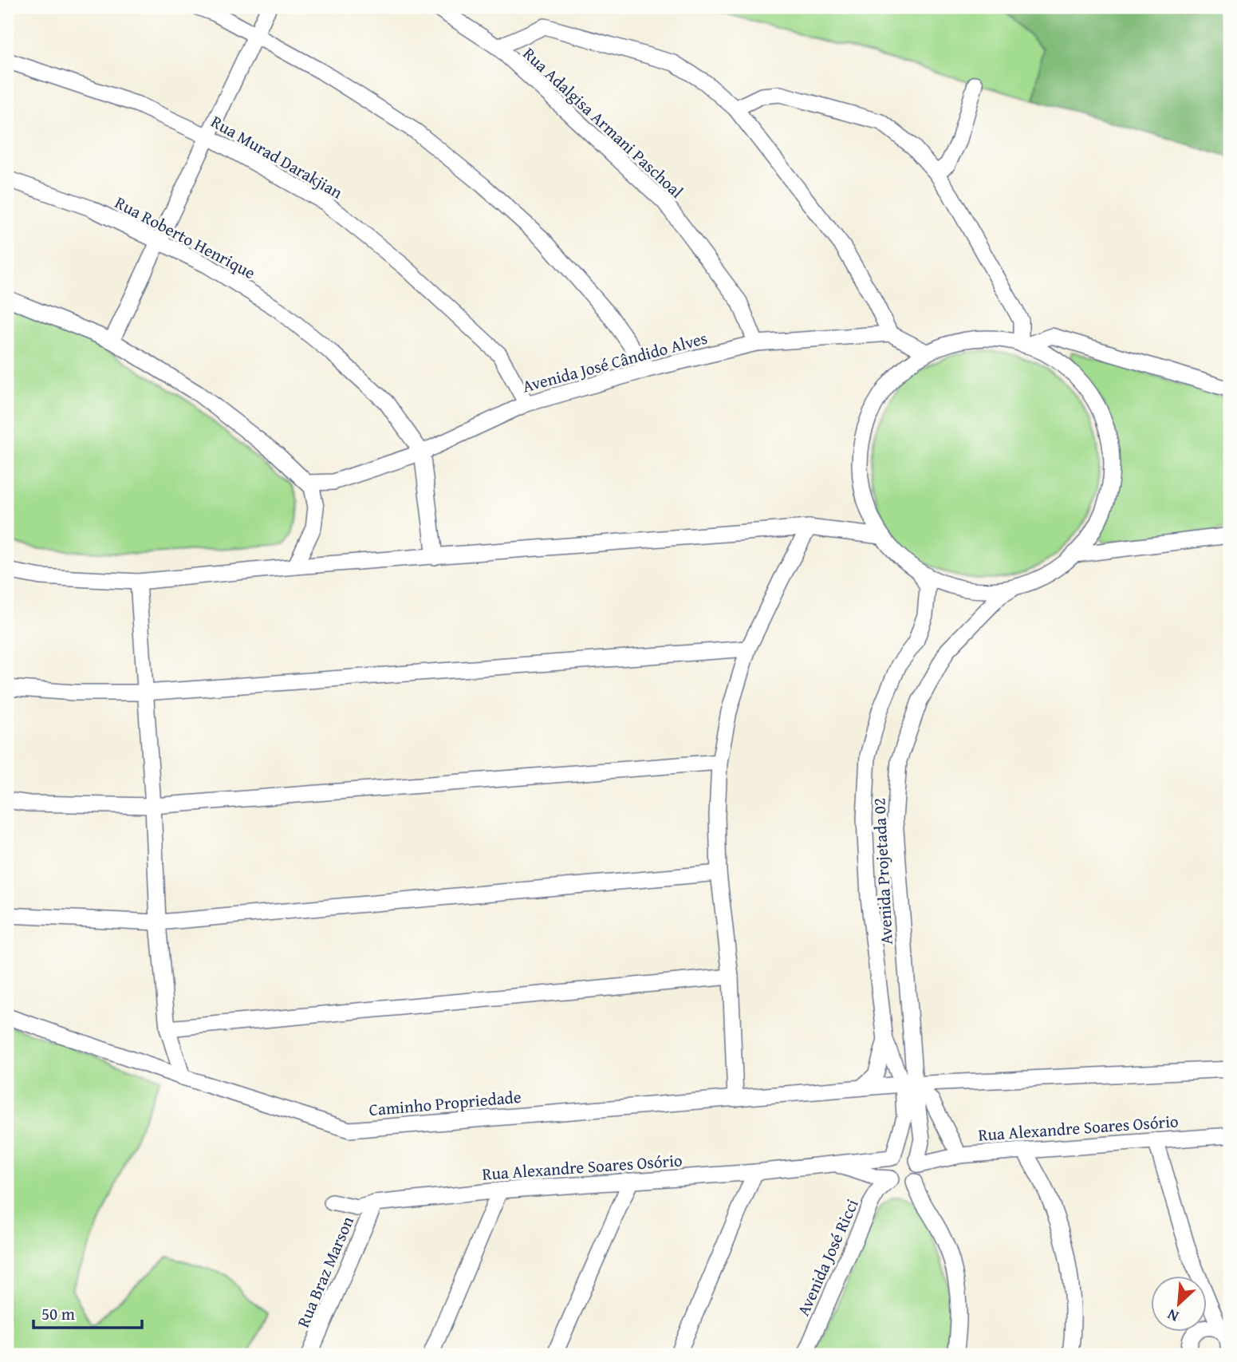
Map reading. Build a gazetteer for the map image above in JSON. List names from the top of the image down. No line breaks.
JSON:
{"streets":{"street":["Rua Adalgisa Armani Paschoal","Rua Murad Darakjian","Rua Roberto Henrique","Avenida José Cândido Alves","Avenida Projetada 02","Caminho Propriedade","Rua Alexandre Soares Osório","Avenida José Ricci","Rua Braz Marson"]},"crossings":[["Rua Adalgisa Armani Paschoal","Avenida José Cândido Alves"],["Rua Murad Darakjian","Avenida José Cândido Alves"],["Rua Roberto Henrique","Avenida José Cândido Alves"],["Avenida Projetada 02","Caminho Propriedade"],["Avenida Projetada 02","Rua Alexandre Soares Osório"],["Avenida Projetada 02","Avenida José Ricci"],["Rua Alexandre Soares Osório","Avenida José Ricci"],["Rua Alexandre Soares Osório","Rua Braz Marson"]],"scale_bar":"50 m","north":"bottom left"}
